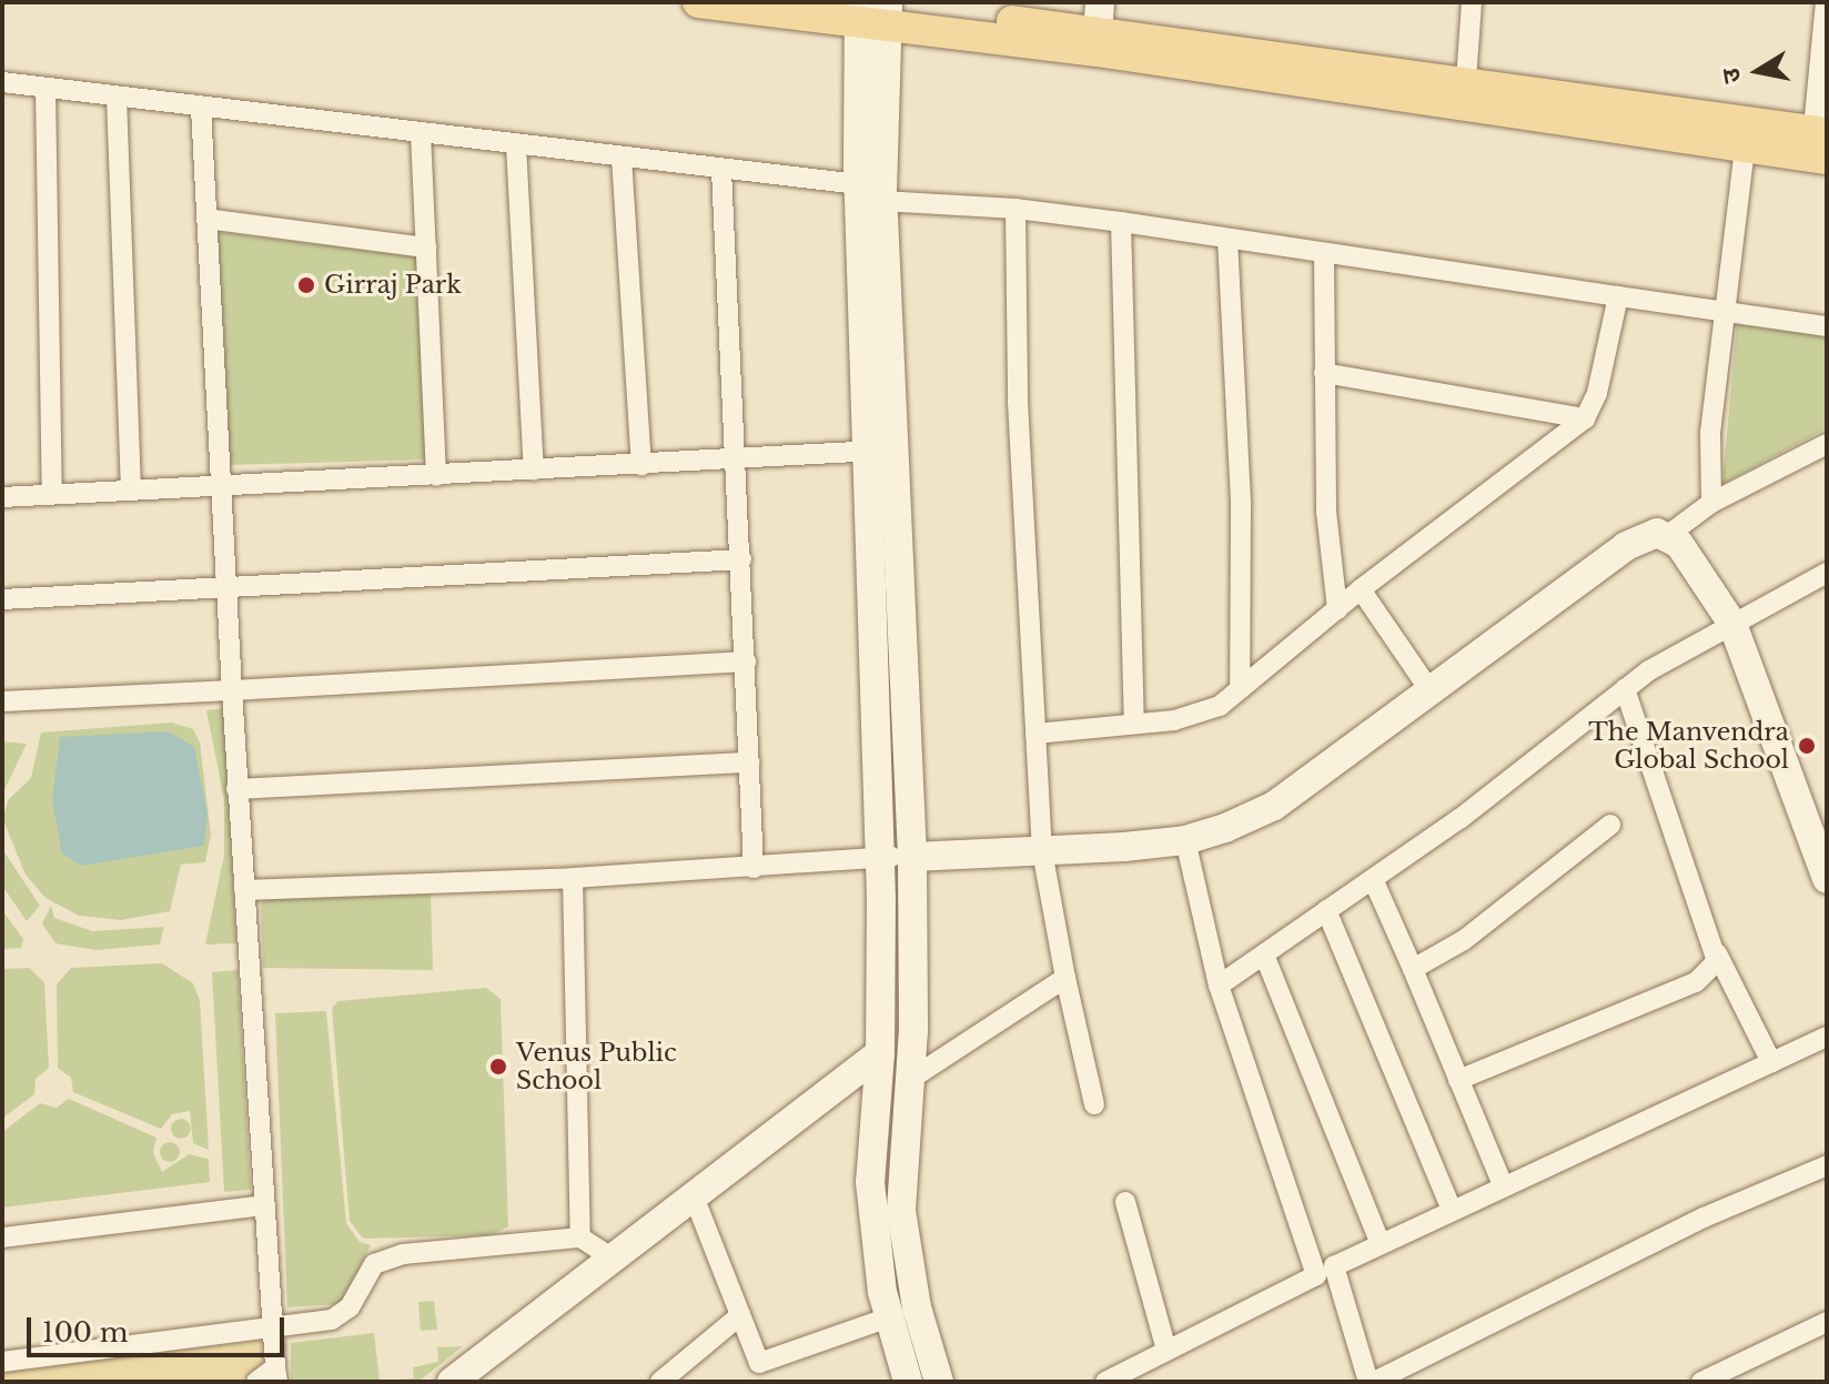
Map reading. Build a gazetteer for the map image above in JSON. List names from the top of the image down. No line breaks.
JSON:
{"places":["Girraj Park","The Manvendra Global School","Venus Public School"],"scale_bar":"100 m","north":"left"}
